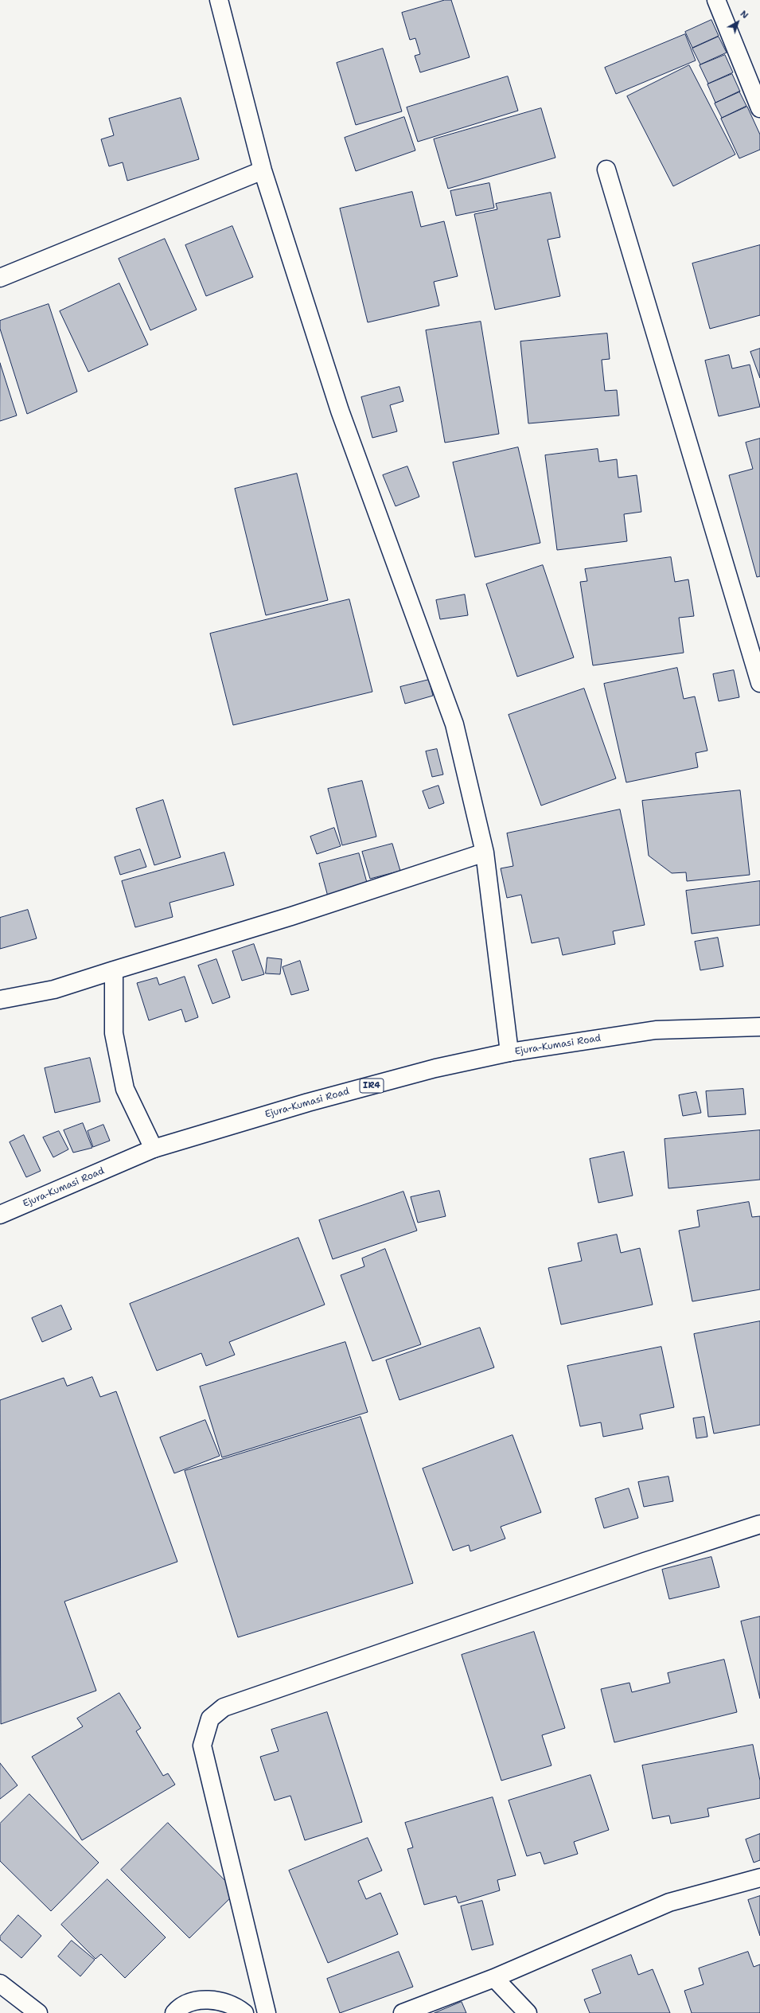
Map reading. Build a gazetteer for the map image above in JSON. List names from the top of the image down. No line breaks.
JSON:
{"streets":{"street":["Ejura-Kumasi Road","IR4"]},"north":"top right"}
